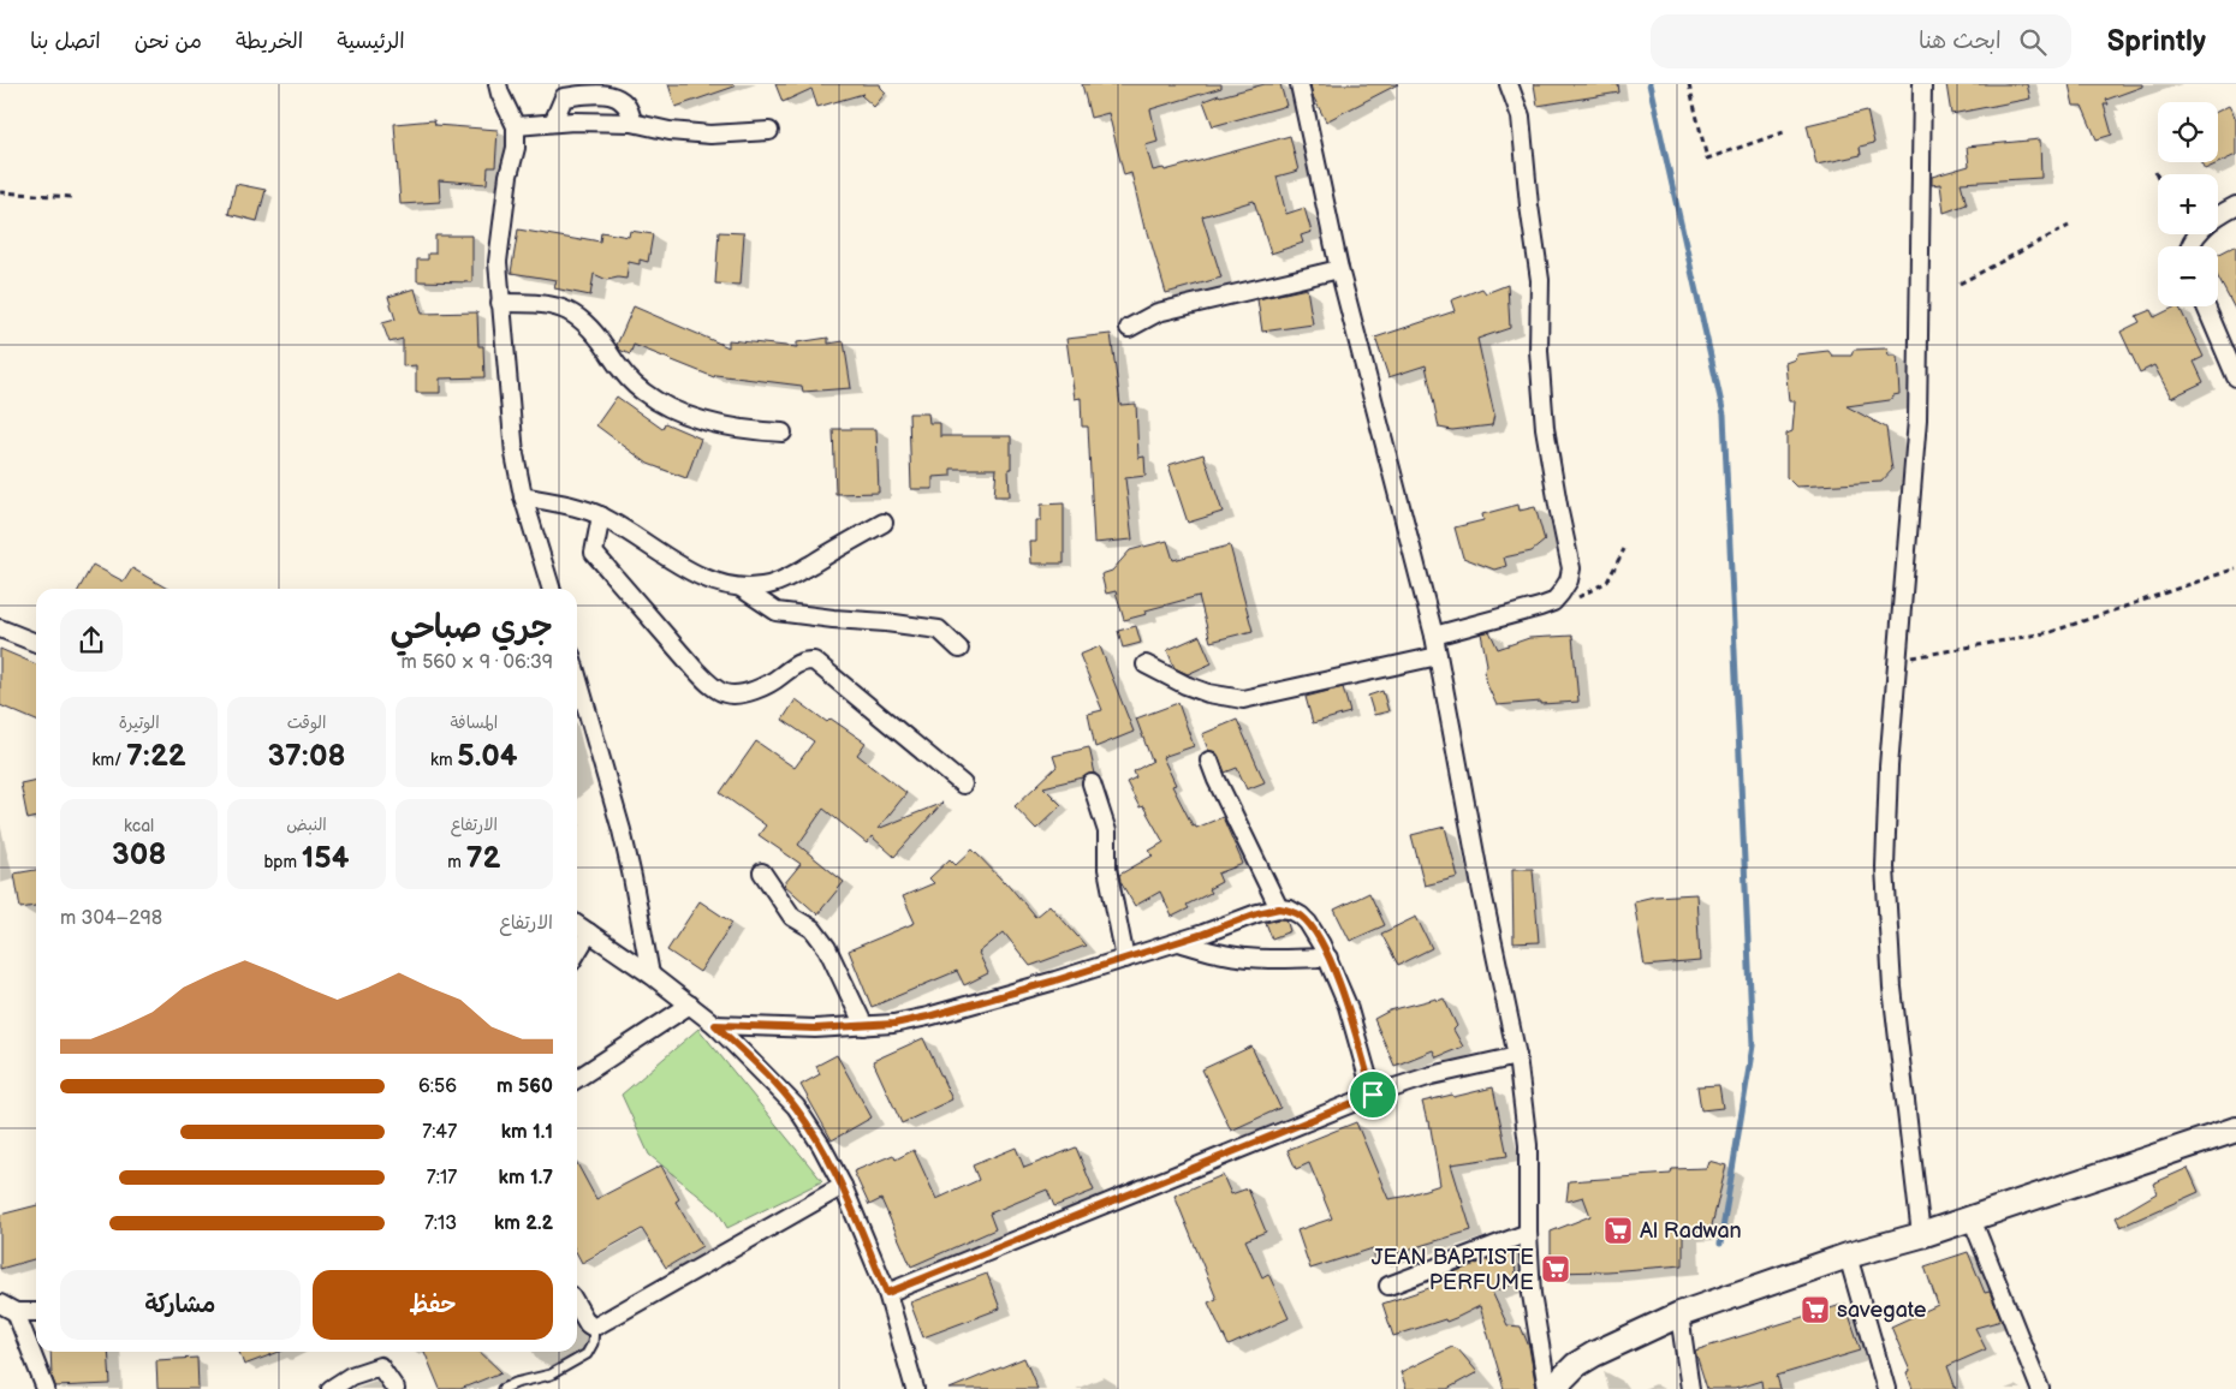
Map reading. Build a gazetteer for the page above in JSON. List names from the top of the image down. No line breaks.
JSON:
{"places":{"supermarket":["Al Radwan","JEAN BAPTISTE PERFUME","savegate"]},"page":{"header":"Sprintly","search":"ابحث هنا","nav":["الرئيسية","الخريطة","من نحن","اتصل بنا"],"map_buttons":["+","−"],"heading":["جري صباحي","06:39 · 9 × 560 m"],"stats":[["المسافة","5.04 km"],["الوقت","37:08"],["الوتيرة","7:22 /km"],["الارتفاع","72 m"],["النبض","154 bpm"],["kcal","308"]],"chart":["الارتفاع","298–304 m"],"list":[{"name":"560 m","note":"6:56"},{"name":"1.1 km","note":"7:47"},{"name":"1.7 km","note":"7:17"},{"name":"2.2 km","note":"7:13"}],"buttons":["حفظ","مشاركة"]}}
